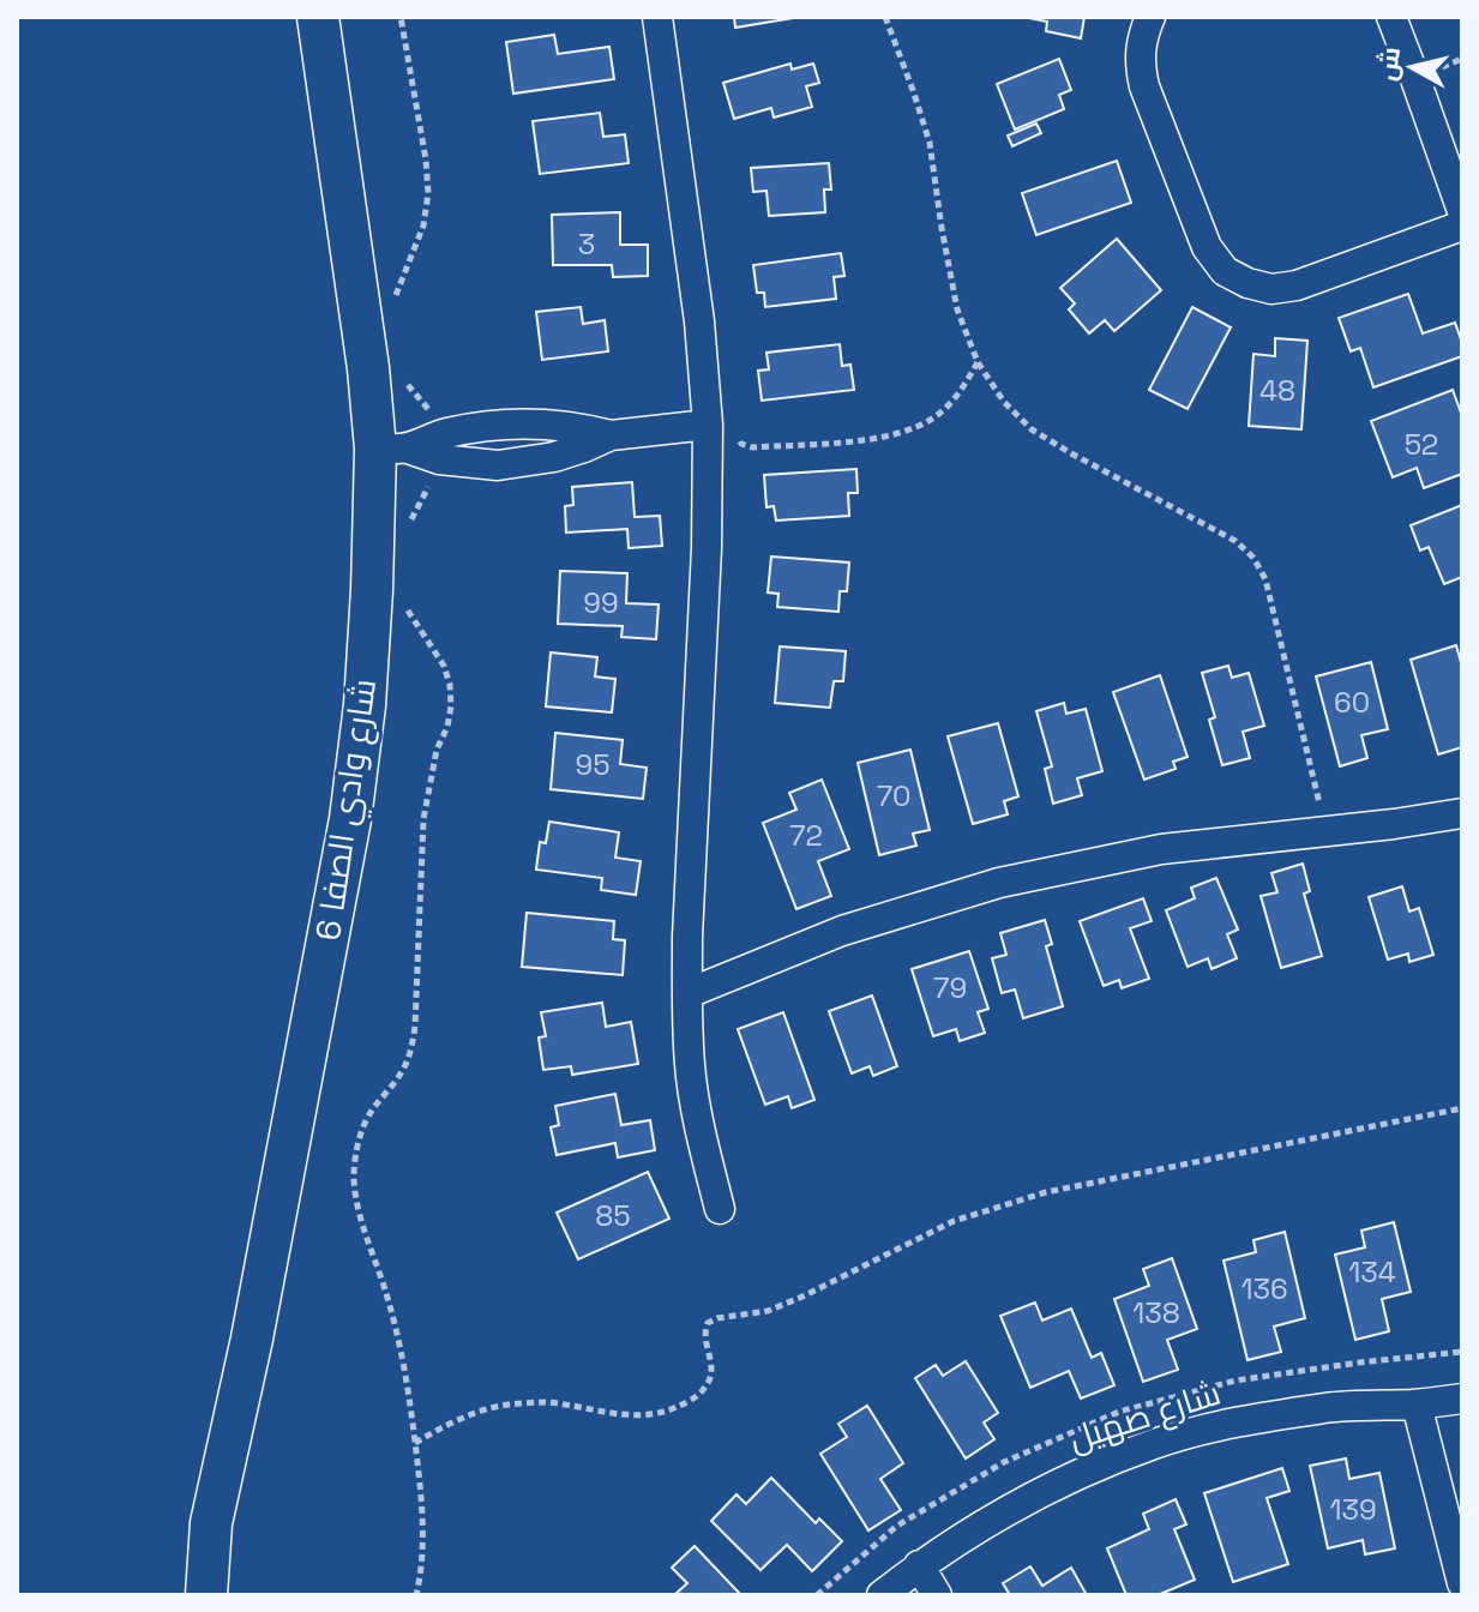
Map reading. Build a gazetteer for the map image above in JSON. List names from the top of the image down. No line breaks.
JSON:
{"streets":{"street":["شارع وادي الصفا 6","شارع صهيل"]},"house_numbers":["3","48","52","99","60","95","70","72","79","85","134","136","138","139"],"north":"left"}
